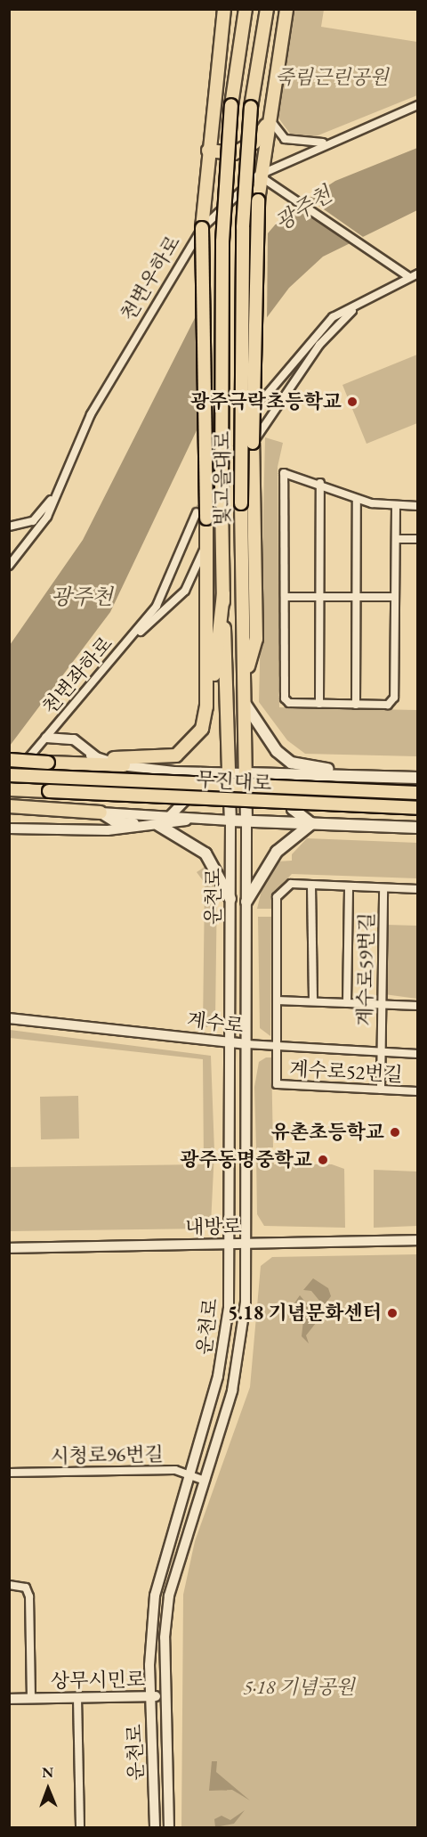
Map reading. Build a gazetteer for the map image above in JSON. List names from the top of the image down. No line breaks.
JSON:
{"streets":{"highway":["빛고을대로","무진대로"],"street":["천변우하로","천변좌하로","운천로","계수로59번길","계수로","계수로52번길","내방로","시청로96번길","상무시민로"]},"crossings":[["빛고을대로","천변좌하로"],["빛고을대로","무진대로"],["빛고을대로","운천로"],["천변좌하로","무진대로"],["무진대로","운천로"],["운천로","계수로"],["운천로","내방로"],["운천로","시청로96번길"],["운천로","상무시민로"],["계수로59번길","계수로"],["계수로59번길","계수로52번길"],["계수로","계수로52번길"]],"water":["광주천"],"parks":["죽림근린공원","5·18 기념공원"],"places":["광주극락초등학교","유촌초등학교","광주동명중학교","5.18 기념문화센터"],"north":"top"}
